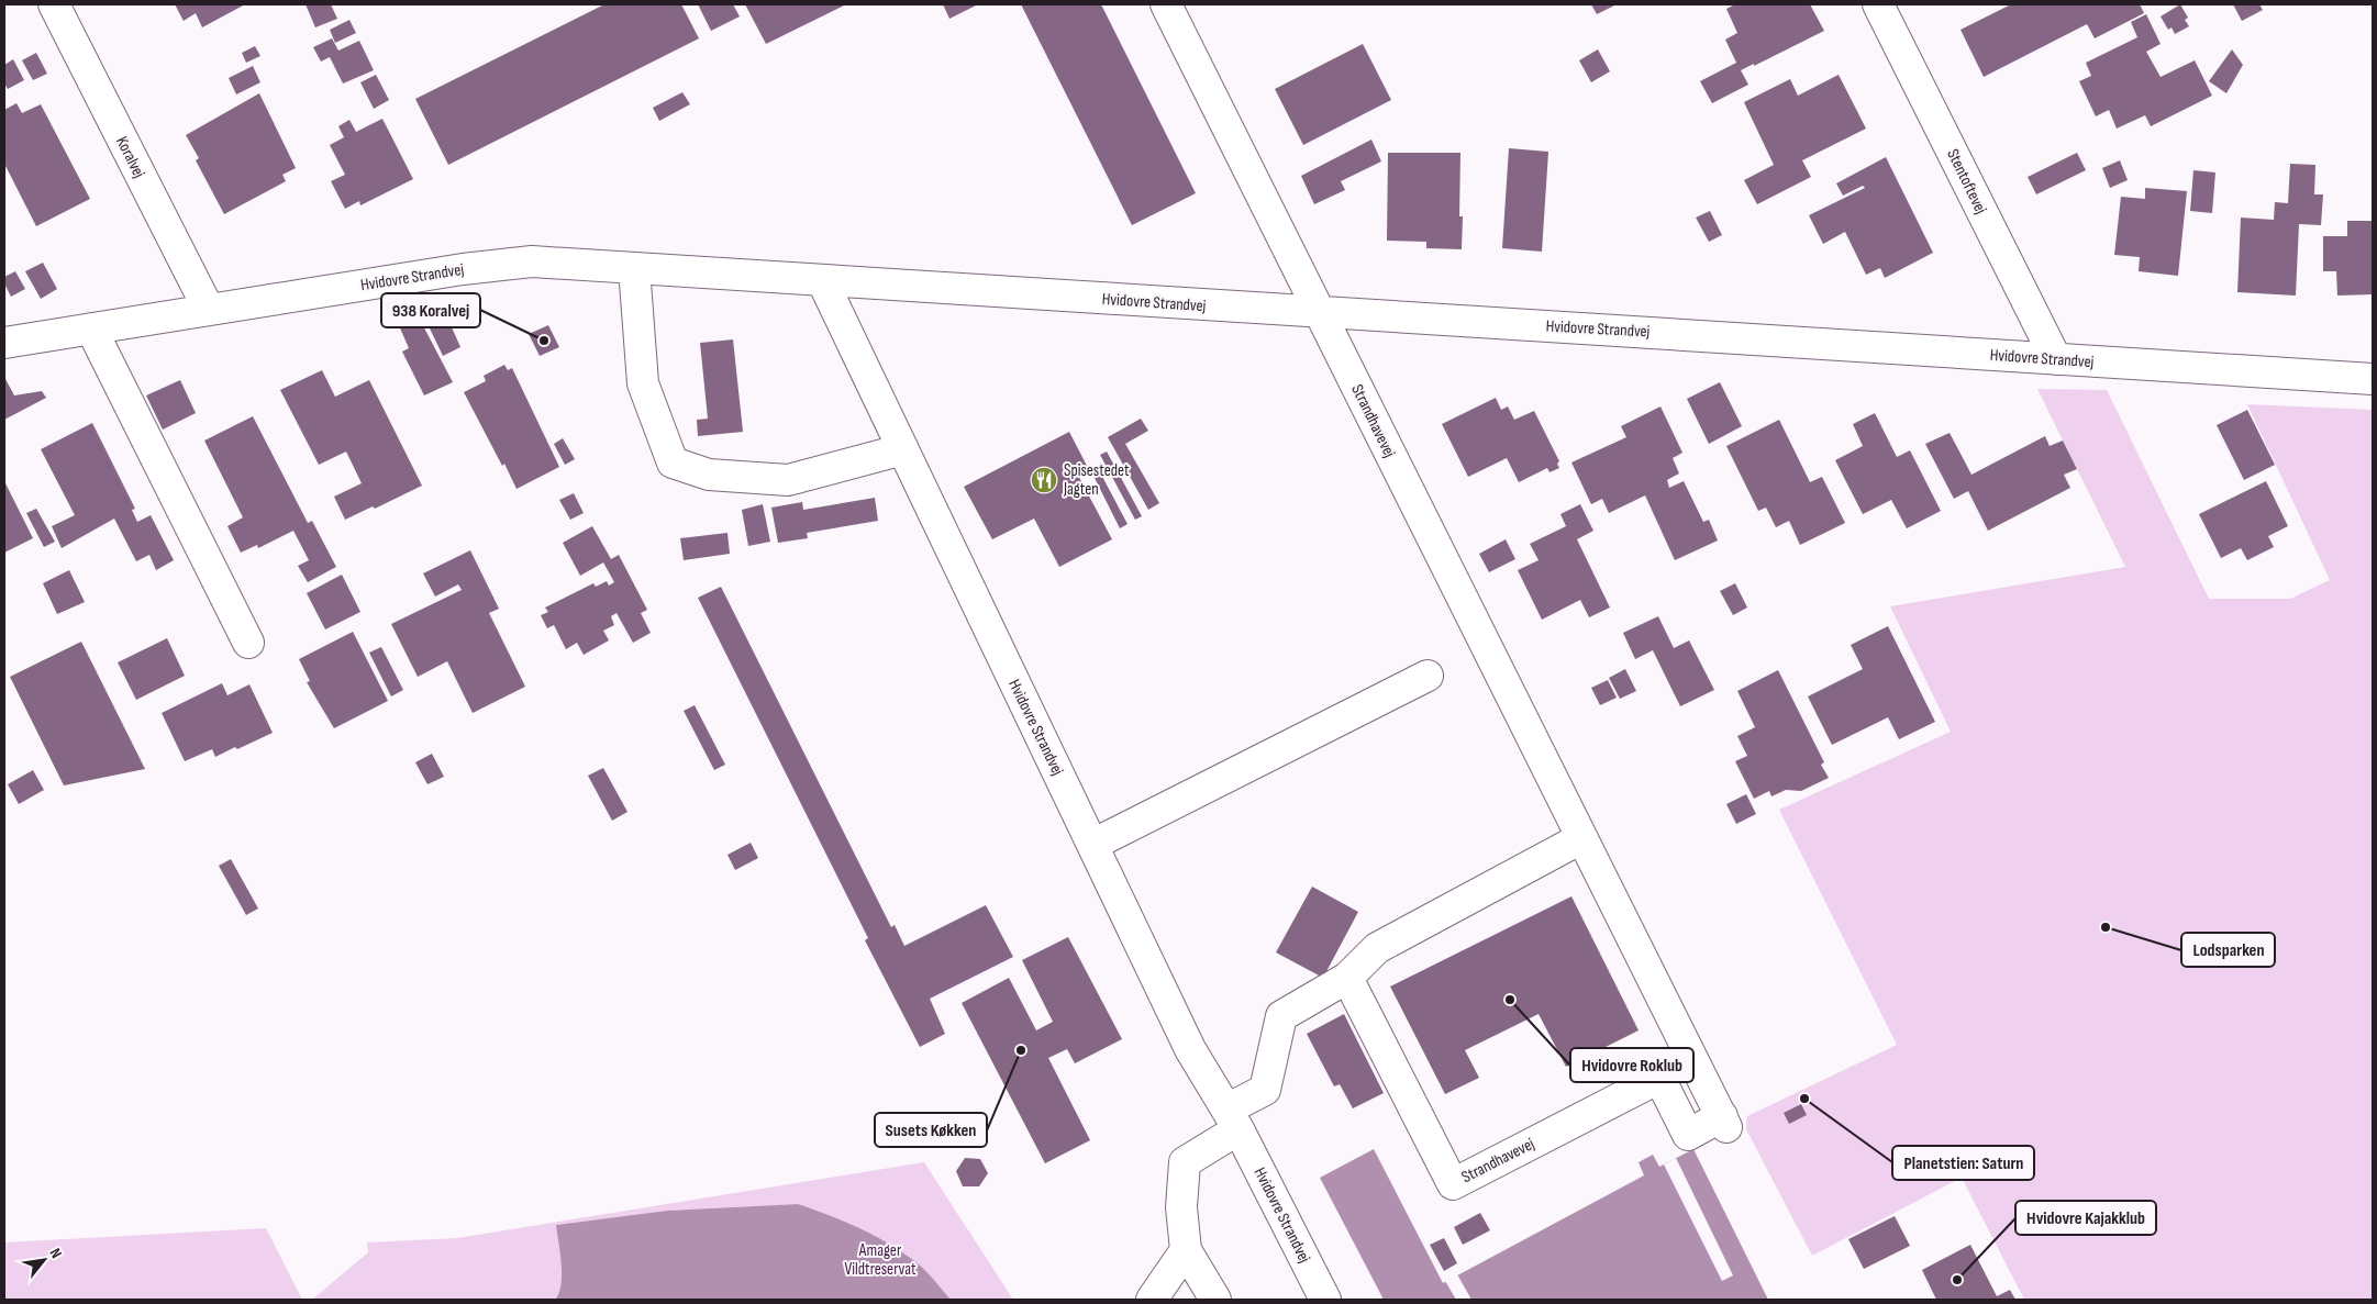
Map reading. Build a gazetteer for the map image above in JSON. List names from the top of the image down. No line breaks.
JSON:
{"streets":{"street":["Koralvej","Stentoftevej","Hvidovre Strandvej","Strandhavevej"]},"crossings":[["Koralvej","Hvidovre Strandvej"],["Stentoftevej","Hvidovre Strandvej"],["Hvidovre Strandvej","Strandhavevej"]],"parks":["Amager Vildtreservat"],"places":{"other":["938 Koralvej","Lodsparken","Hvidovre Roklub","Susets Køkken","Planetstien: Saturn","Hvidovre Kajakklub"],"restaurant":["Spisestedet Jagten"]},"north":"top right"}
